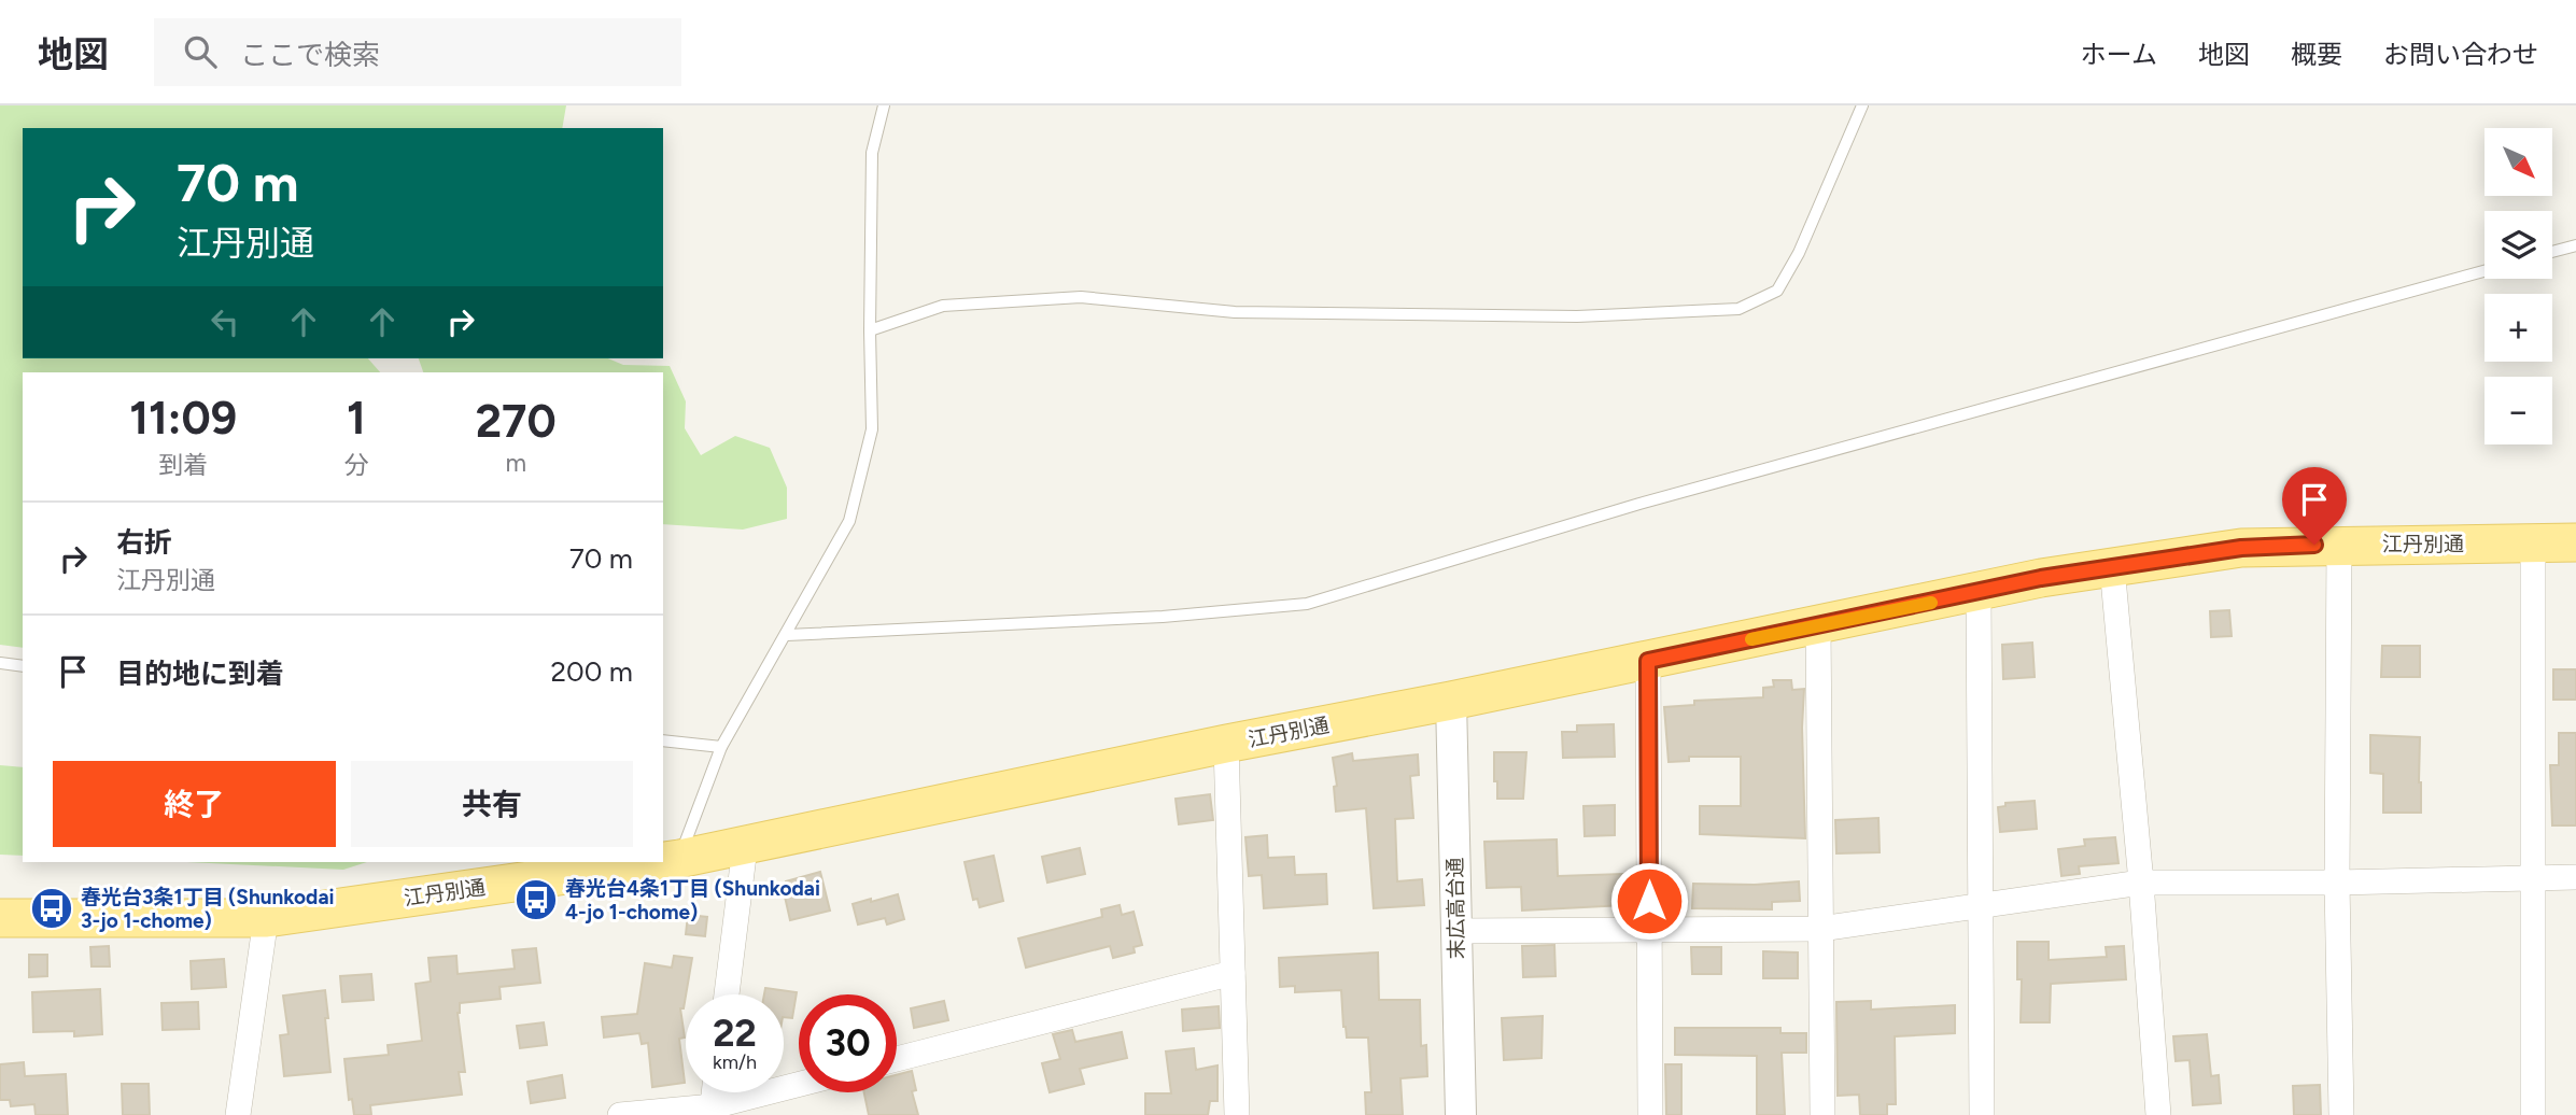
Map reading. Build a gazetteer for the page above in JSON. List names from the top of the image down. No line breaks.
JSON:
{"streets":{"main road":["江丹別通"],"street":["末広高台通"]},"crossings":[["江丹別通","末広高台通"]],"places":{"bus stop":["春光台4条1丁目 (Shunkodai 4-jo 1-chome)","春光台3条1丁目 (Shunkodai 3-jo 1-chome)"]},"north":"bottom right","page":{"header":"地図","search":"ここで検索","nav":["ホーム","地図","概要","お問い合わせ"],"map_buttons":["+","−"],"turn":["70 m","江丹別通"],"eta":["11:09","到着","1","分","270","m"],"list":[{"name":"右折","note":"江丹別通","value":"70 m"},{"name":"目的地に到着","value":"200 m"}],"buttons":["終了","共有"],"speed":"22 km/h","limit":"30"}}
